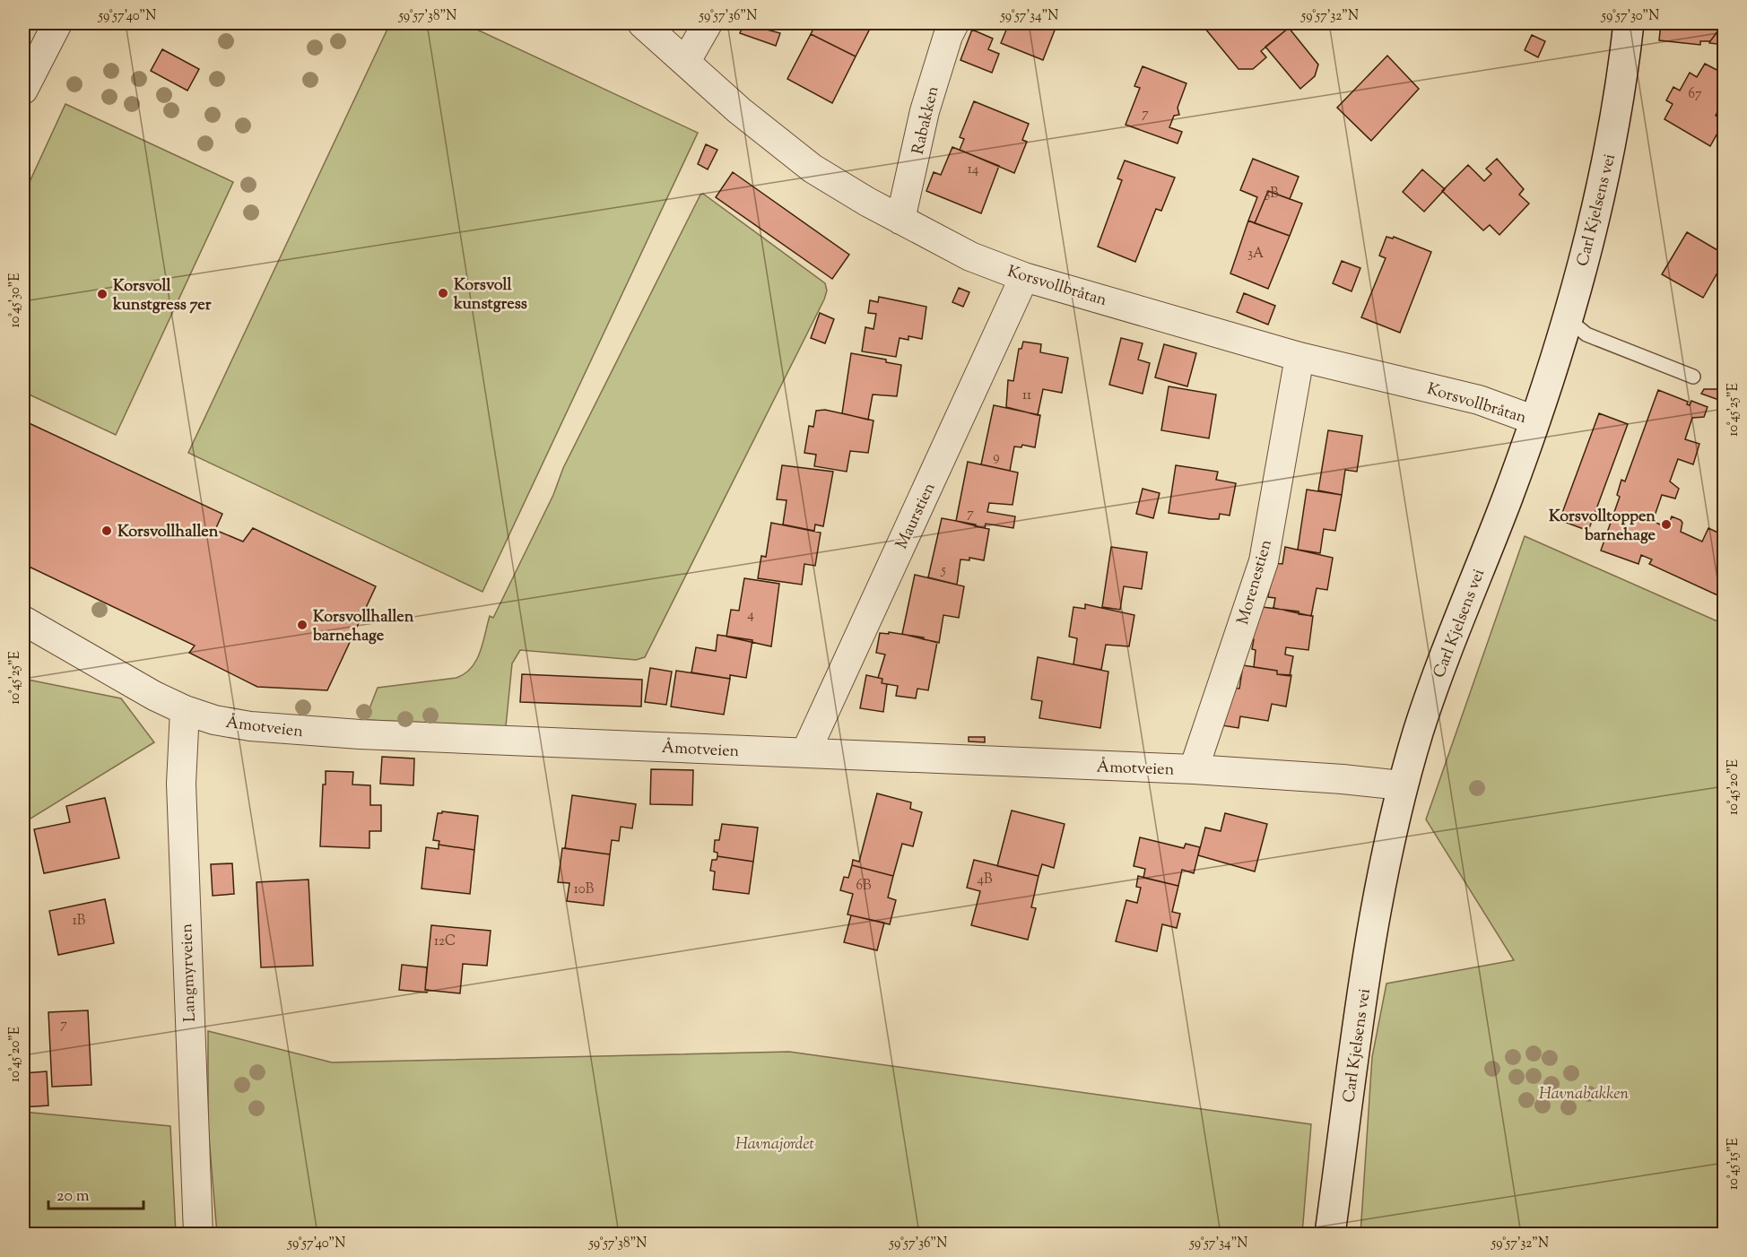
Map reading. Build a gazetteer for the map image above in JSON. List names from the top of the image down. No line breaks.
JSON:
{"streets":{"main road":["Carl Kjelsens vei"],"street":["Rabakken","Korsvollbråtan","Maurstien","Morenestien","Åmotveien","Langmyrveien"]},"crossings":[["Rabakken","Korsvollbråtan"],["Carl Kjelsens vei","Korsvollbråtan"],["Carl Kjelsens vei","Åmotveien"],["Korsvollbråtan","Maurstien"],["Korsvollbråtan","Morenestien"],["Maurstien","Åmotveien"],["Morenestien","Åmotveien"],["Åmotveien","Langmyrveien"]],"parks":["Havnabakken","Havnajordet"],"places":["Korsvoll kunstgress","Korsvoll kunstgress 7er","Korsvolltoppen barnehage","Korsvollhallen","Korsvollhallen barnehage"],"house_numbers":["67","7","14","3B","3A","11","9","7","5","4","4B","6B","10B","1B","12C","7"],"scale_bar":"20 m","coordinates":["59°57'40\"N","59°57'38\"N","59°57'36\"N","59°57'34\"N","59°57'32\"N","59°57'30\"N","10°45'30\"E","10°45'25\"E","10°45'20\"E","10°45'15\"E"]}
